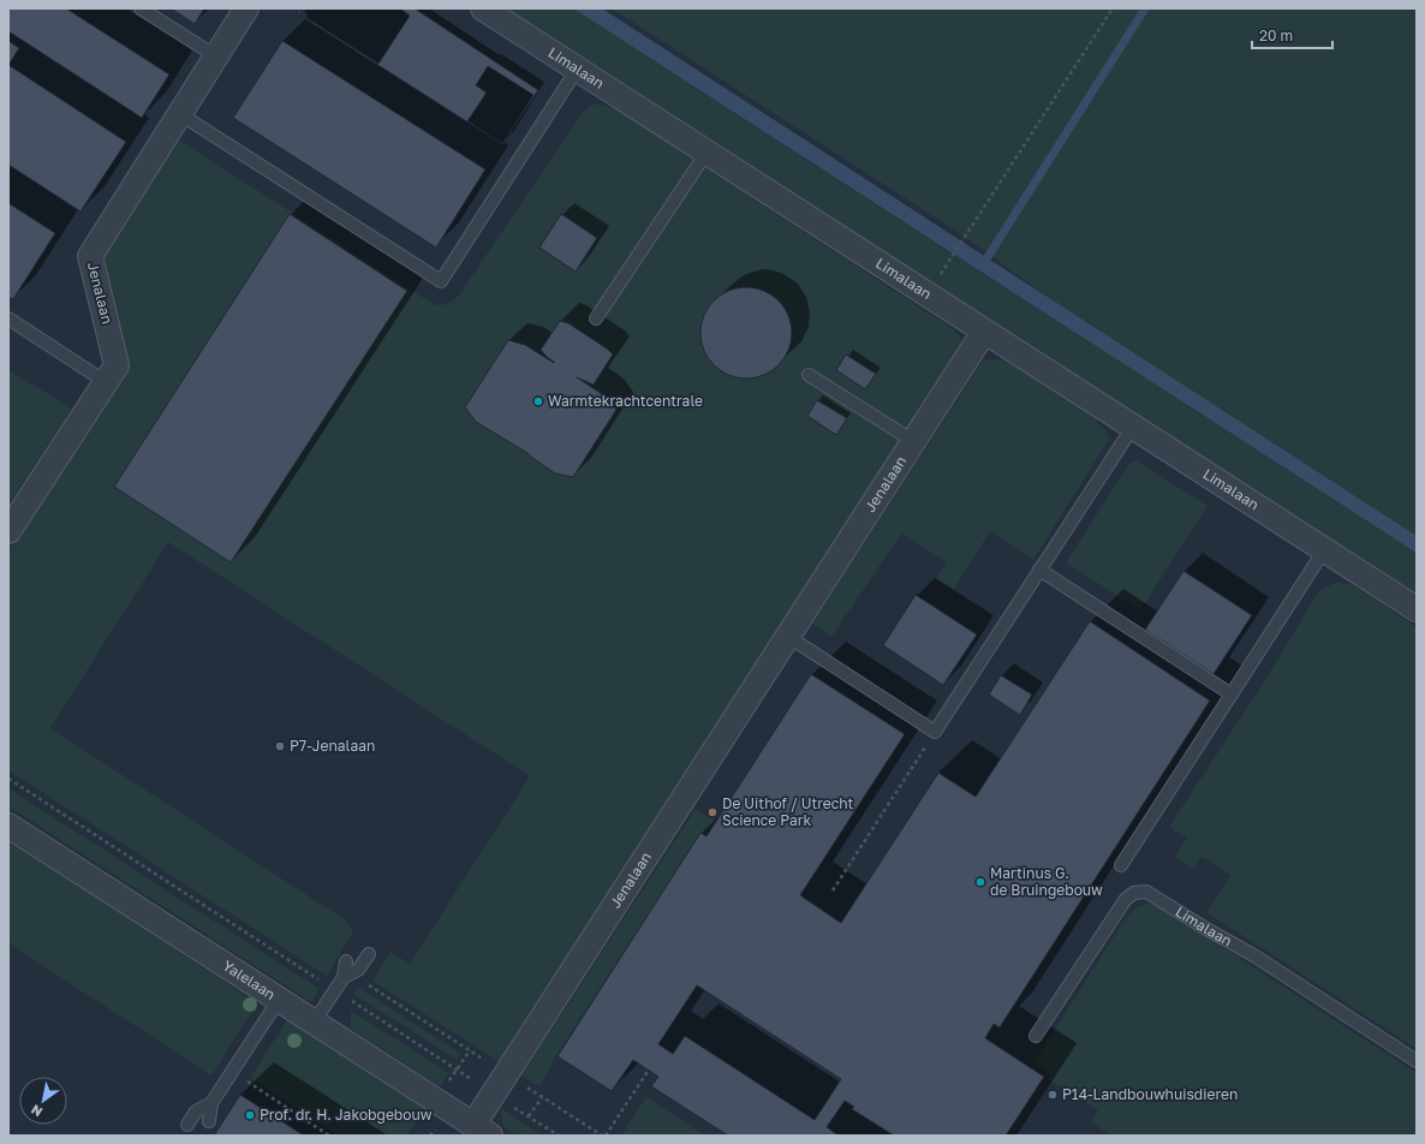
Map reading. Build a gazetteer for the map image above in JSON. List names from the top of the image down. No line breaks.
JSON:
{"streets":{"street":["Limalaan","Jenalaan","Yalelaan"]},"crossings":[["Limalaan","Jenalaan"],["Jenalaan","Yalelaan"]],"places":["Warmtekrachtcentrale","P7-Jenalaan","De Uithof / Utrecht Science Park","Martinus G. de Bruingebouw","P14-Landbouwhuisdieren","Prof. dr. H. Jakobgebouw"],"scale_bar":"20 m","north":"bottom left"}
